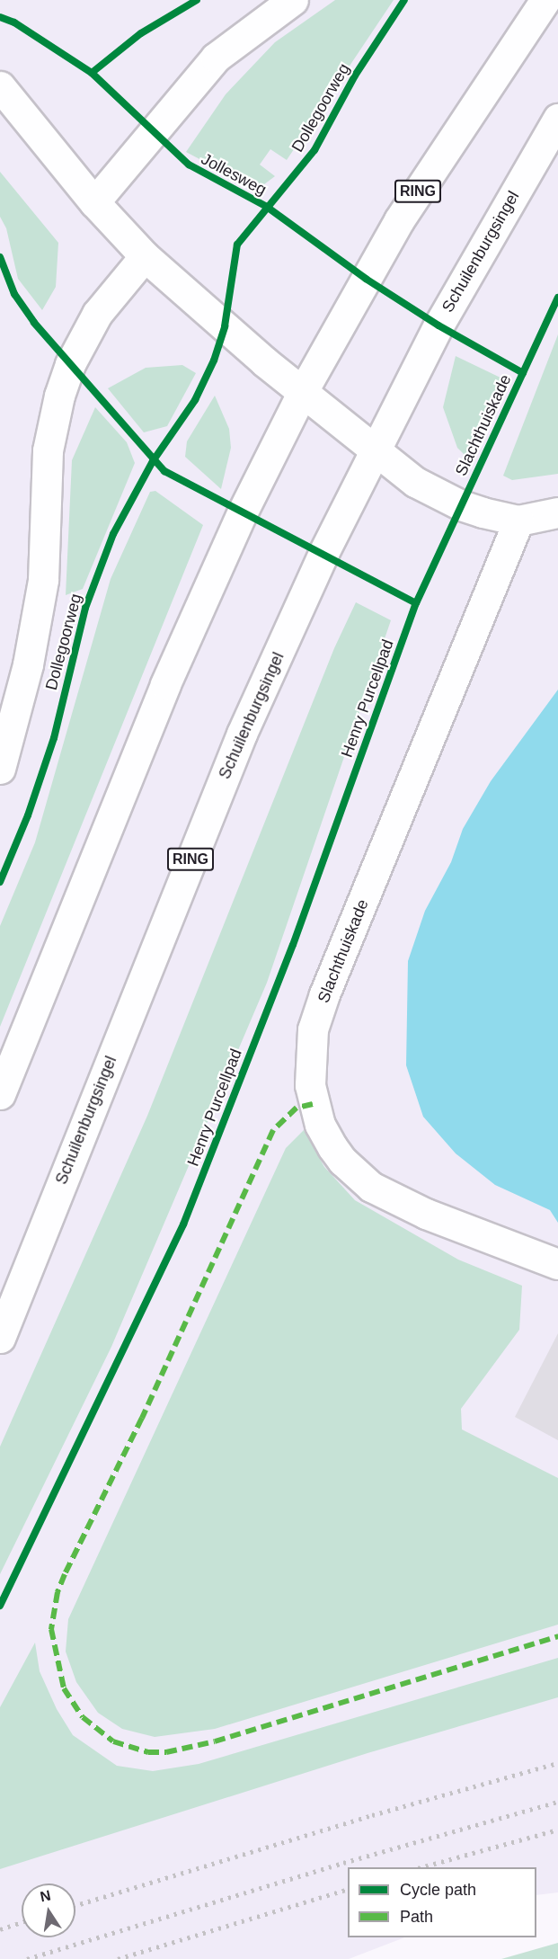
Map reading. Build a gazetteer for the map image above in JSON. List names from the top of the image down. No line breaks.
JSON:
{"streets":{"main road":["Dollegoorweg","RING","Schuilenburgsingel","Slachthuiskade"],"cycle path":["Jollesweg","Henry Purcellpad"]},"legend":["Cycle path","Path"],"north":"top"}
